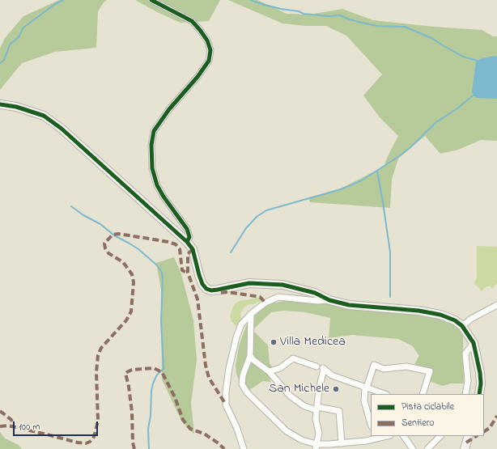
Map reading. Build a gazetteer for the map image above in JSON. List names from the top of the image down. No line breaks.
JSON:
{"places":["Villa Medicea","San Michele"],"legend":["Pista ciclabile","Sentiero"],"scale_bar":"100 m"}
